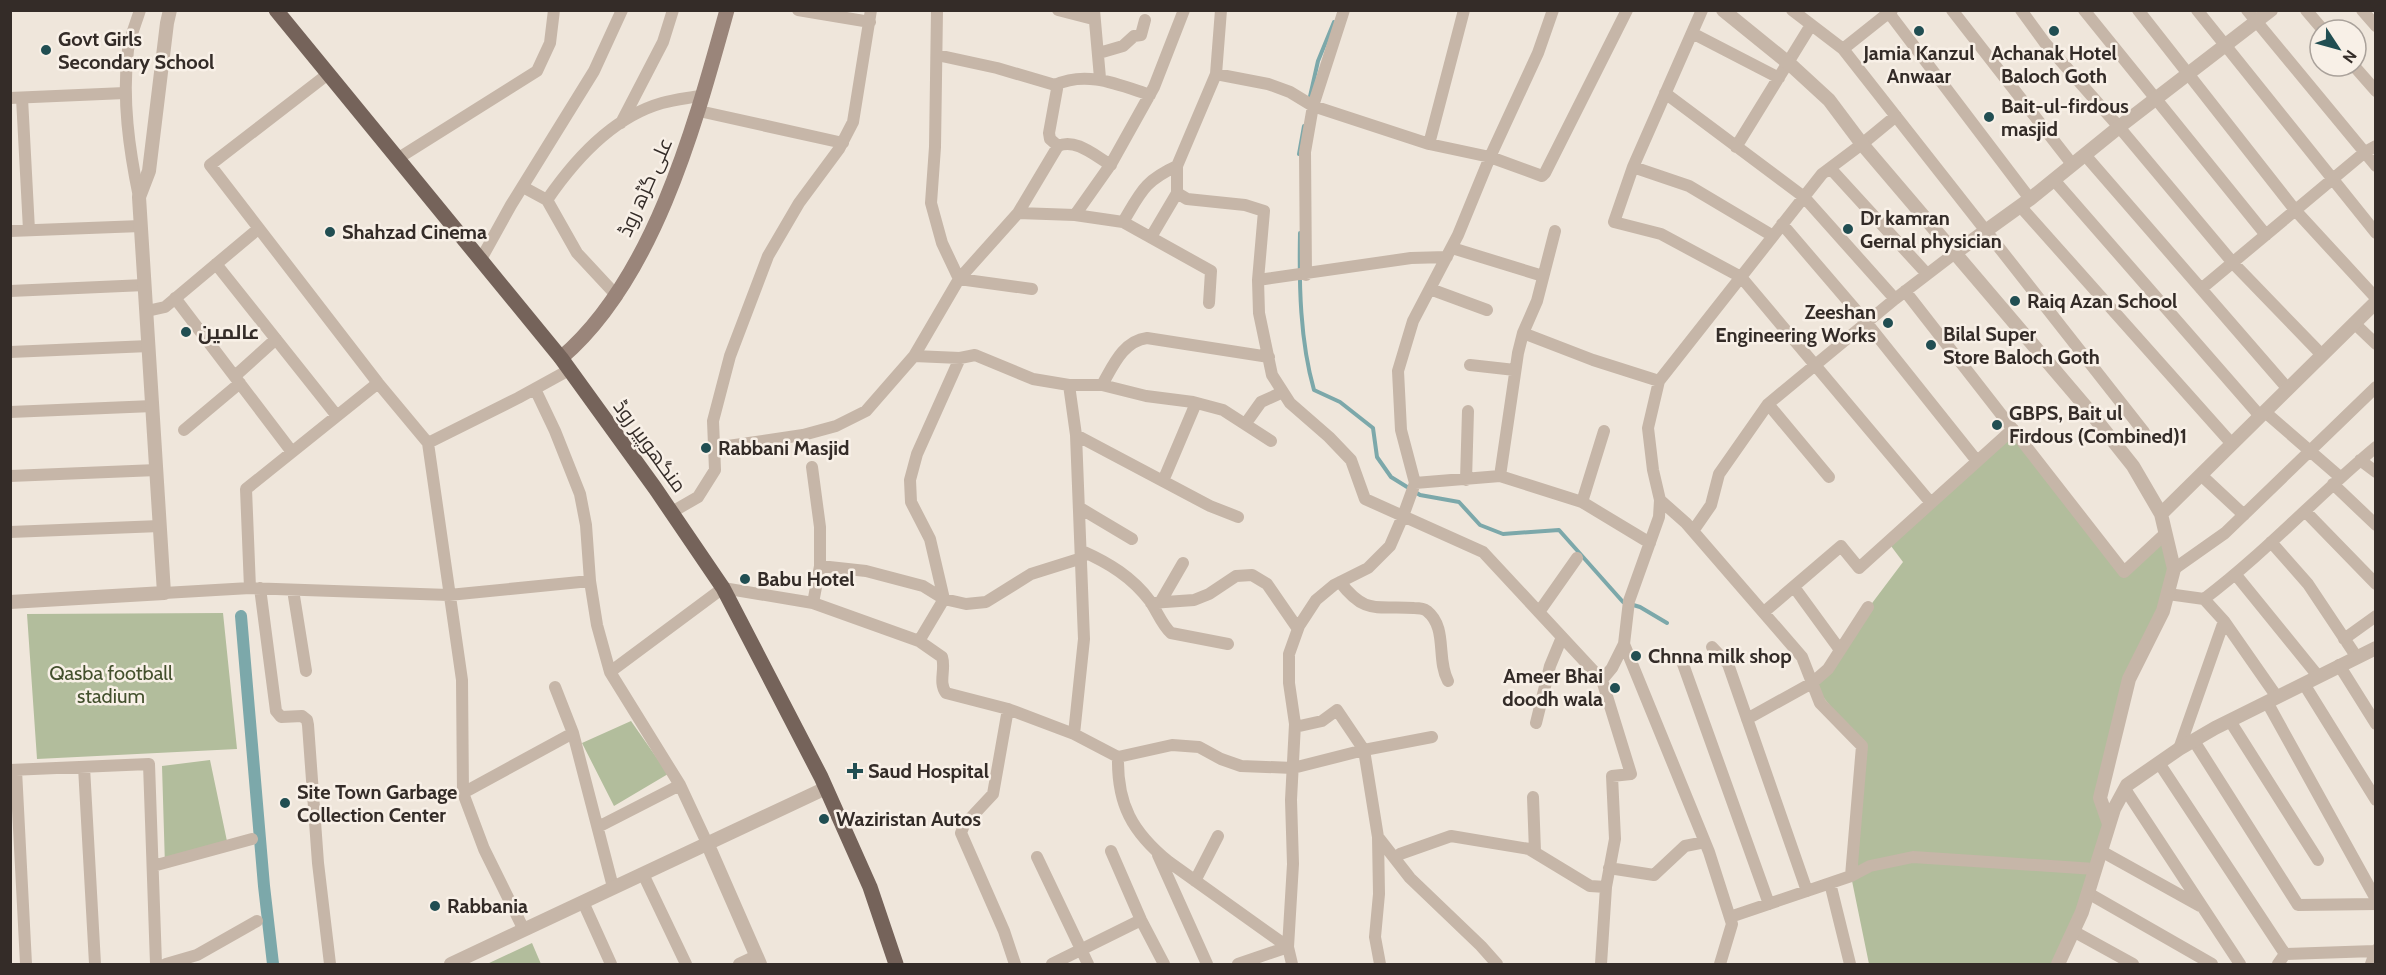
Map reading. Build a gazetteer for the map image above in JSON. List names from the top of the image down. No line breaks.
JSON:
{"streets":{"main road":["علی گڑھ روڈ","منگھوپیر روڈ"]},"crossings":[["علی گڑھ روڈ","منگھوپیر روڈ"]],"parks":["Qasba football stadium"],"places":{"other":["Jamia Kanzul Anwaar","Achanak Hotel Baloch Goth","Govt Girls Secondary School","Bait-ul-firdous masjid","Dr kamran Gernal physician","Shahzad Cinema","Raiq Azan School","Zeeshan Engineering Works","عالمین","Bilal Super Store Baloch Goth","GBPS, Bait ul Firdous (Combined)1","Rabbani Masjid","Babu Hotel","Chnna milk shop","Ameer Bhai doodh wala","Site Town Garbage Collection Center","Waziristan Autos","Rabbania"],"health":["Saud Hospital"]},"north":"bottom right"}
